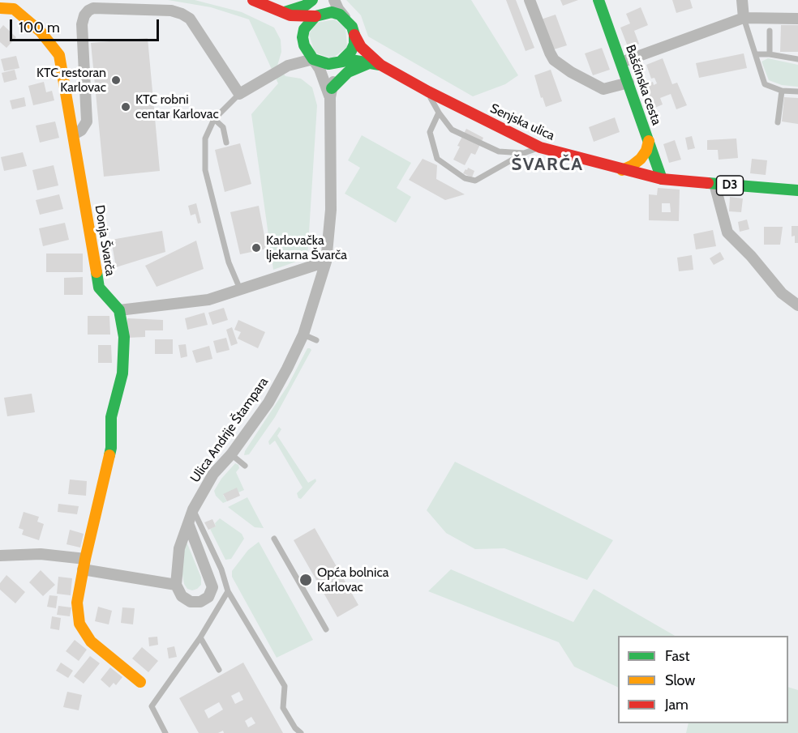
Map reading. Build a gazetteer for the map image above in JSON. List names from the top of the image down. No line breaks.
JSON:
{"streets":{"street":["Bašćinska cesta","Senjska ulica","D3","Donja Švarča","Ulica Andrije Štampara"]},"crossings":[["Bašćinska cesta","Senjska ulica"],["Bašćinska cesta","D3"],["Senjska ulica","D3"],["Senjska ulica","Ulica Andrije Štampara"],["D3","Ulica Andrije Štampara"]],"districts":["ŠVARČA"],"places":["KTC restoran Karlovac","KTC robni centar Karlovac","Karlovačka ljekarna Švarča","Opća bolnica Karlovac"],"legend":["Fast","Slow","Jam"],"scale_bar":"100 m"}
